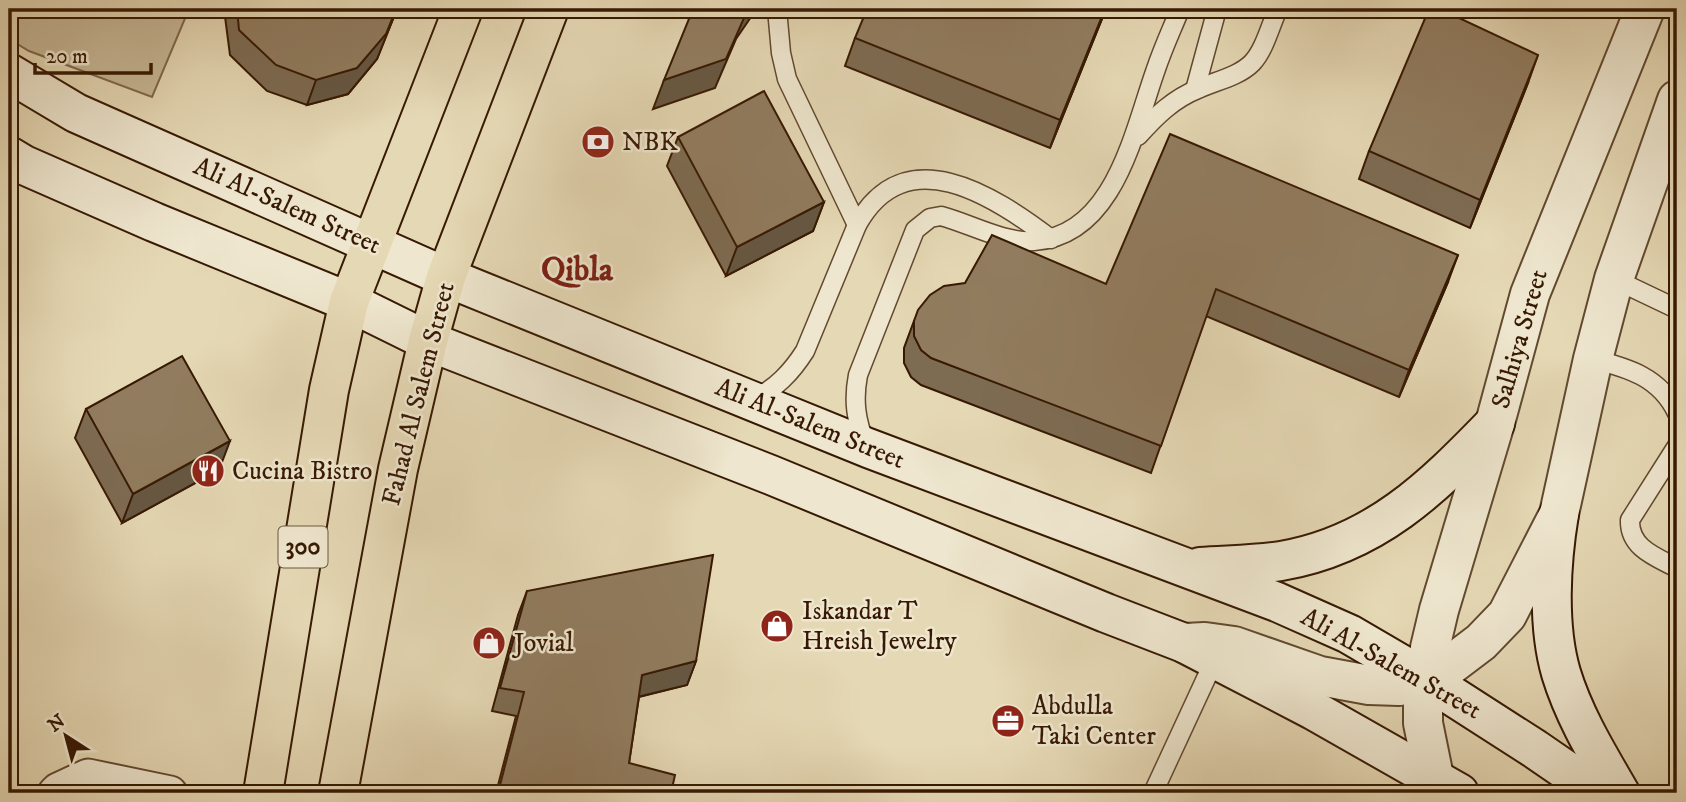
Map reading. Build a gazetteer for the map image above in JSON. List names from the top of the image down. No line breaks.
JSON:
{"streets":{"main road":["Ali Al-Salem Street","Salhiya Street","Fahad Al Salem Street","300"]},"crossings":[["Ali Al-Salem Street","Salhiya Street"],["Ali Al-Salem Street","Fahad Al Salem Street"],["Ali Al-Salem Street","300"]],"districts":["Qibla"],"places":{"bank":["NBK"],"restaurant":["Cucina Bistro"],"shop":["Iskandar T Hreish Jewelry","Jovial"],"office":["Abdulla Taki Center"]},"scale_bar":"20 m","north":"top left"}
